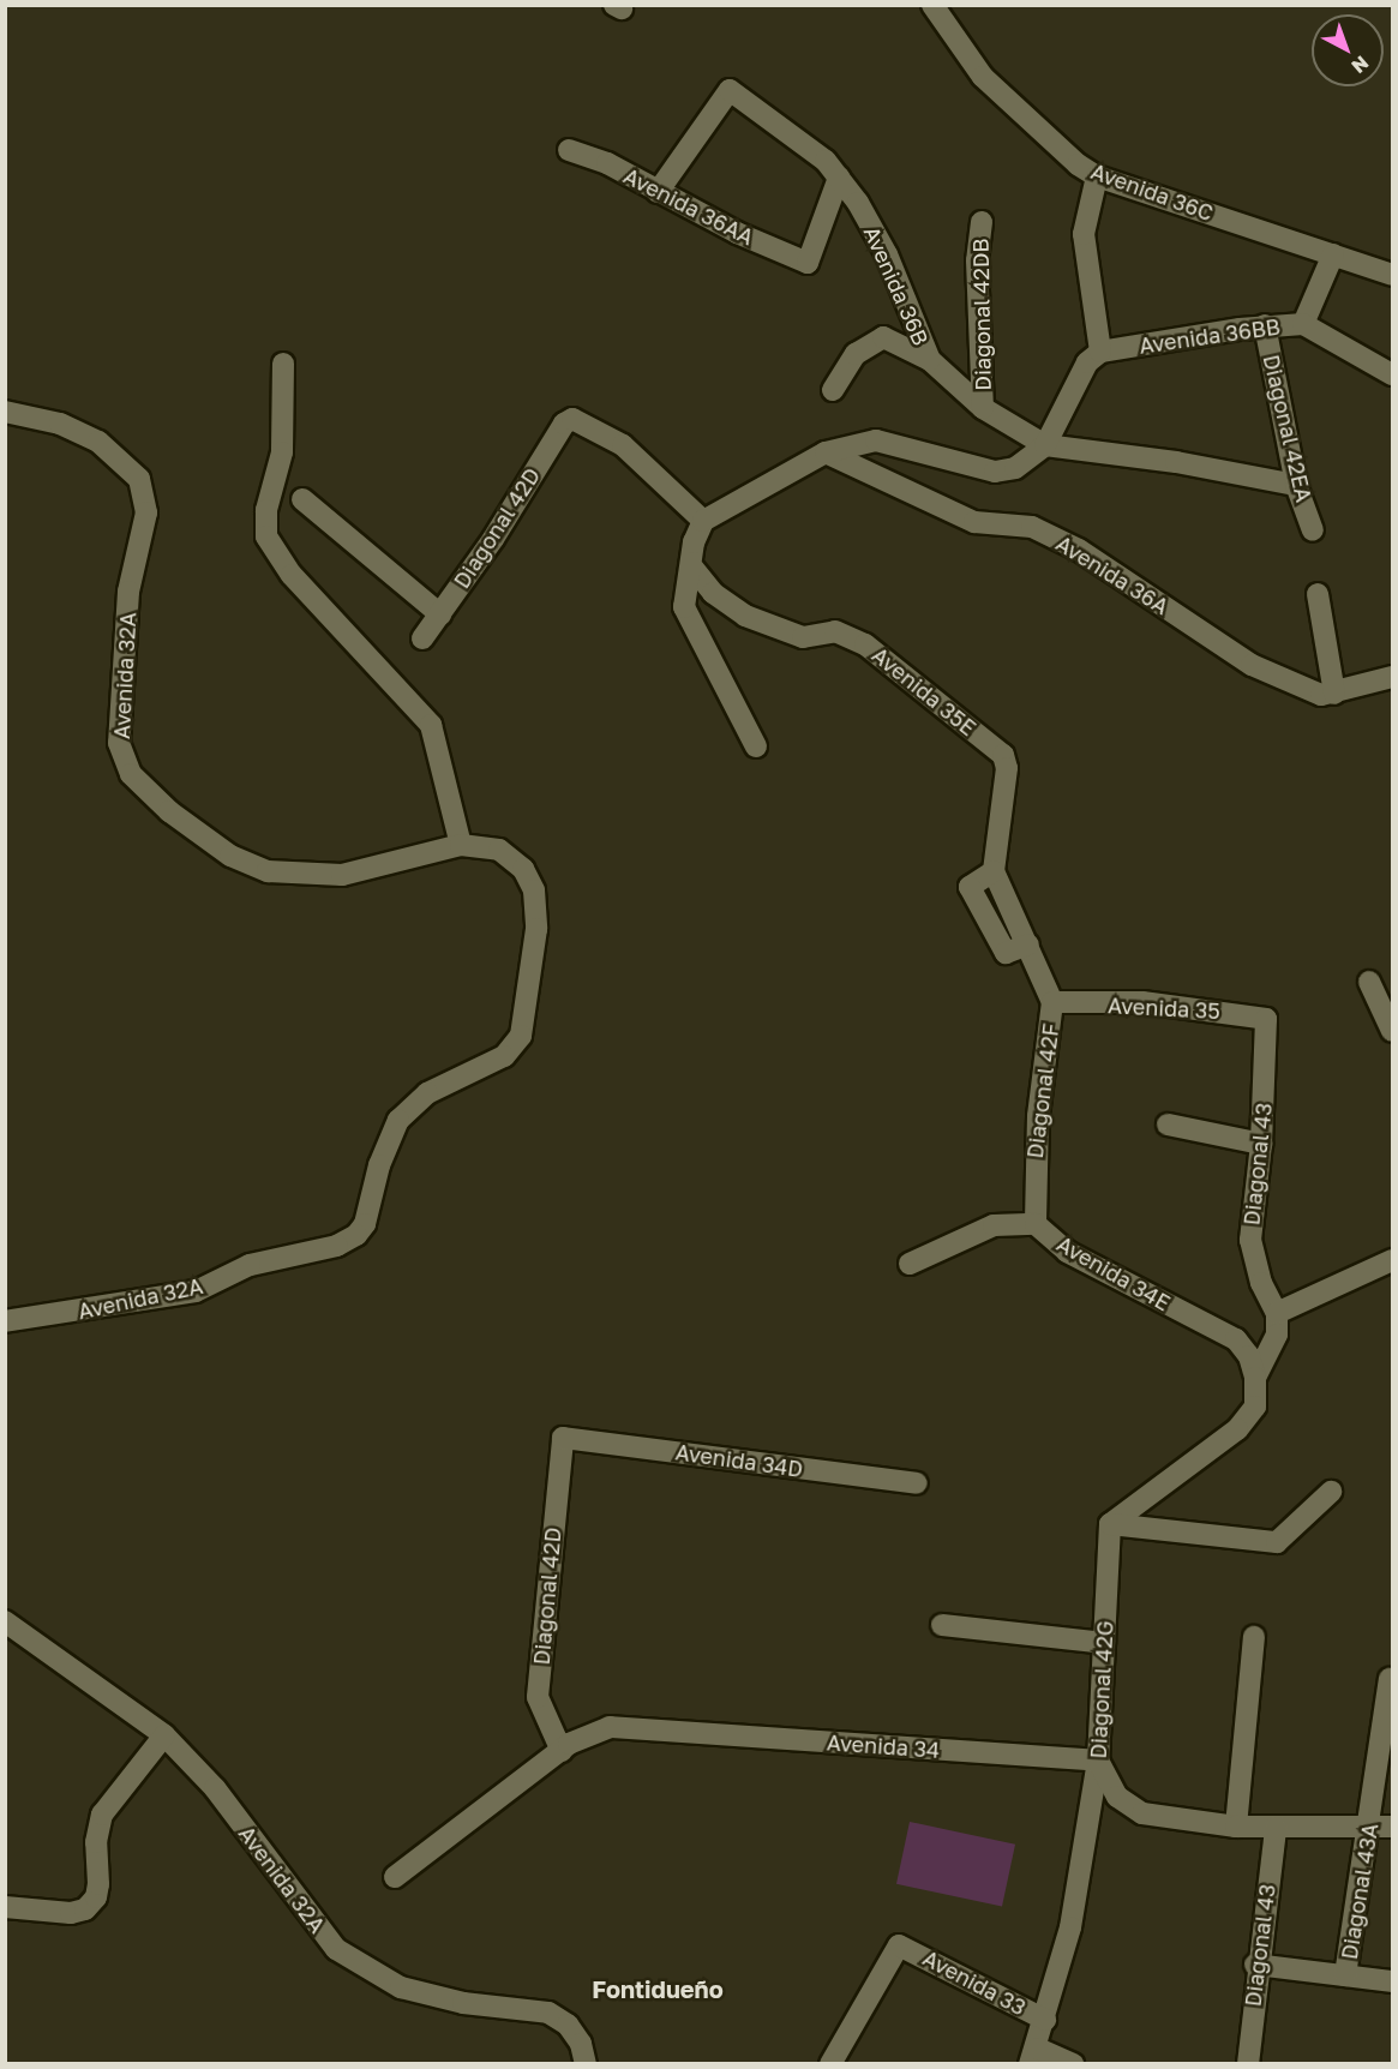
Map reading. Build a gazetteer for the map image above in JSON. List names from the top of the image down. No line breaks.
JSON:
{"streets":{"street":["Avenida 36C","Avenida 36AA","Avenida 36B","Diagonal 42DB","Avenida 36BB","Diagonal 42EA","Diagonal 42D","Avenida 36A","Avenida 32A","Avenida 35E","Avenida 35","Diagonal 42F","Diagonal 43","Avenida 34E","Avenida 34D","Diagonal 42G","Avenida 34","Diagonal 43A","Avenida 33"]},"crossings":[["Avenida 36AA","Avenida 36B"],["Avenida 36B","Diagonal 42DB"],["Avenida 36B","Diagonal 42EA"],["Avenida 36BB","Diagonal 42EA"],["Diagonal 42D","Avenida 34D"],["Diagonal 42D","Avenida 34"],["Avenida 35E","Diagonal 42F"],["Avenida 35","Diagonal 42F"],["Avenida 35","Diagonal 43"],["Diagonal 42F","Avenida 34E"],["Diagonal 42G","Avenida 34"],["Diagonal 42G","Avenida 33"]],"districts":["Fontidueño"],"north":"bottom right"}
